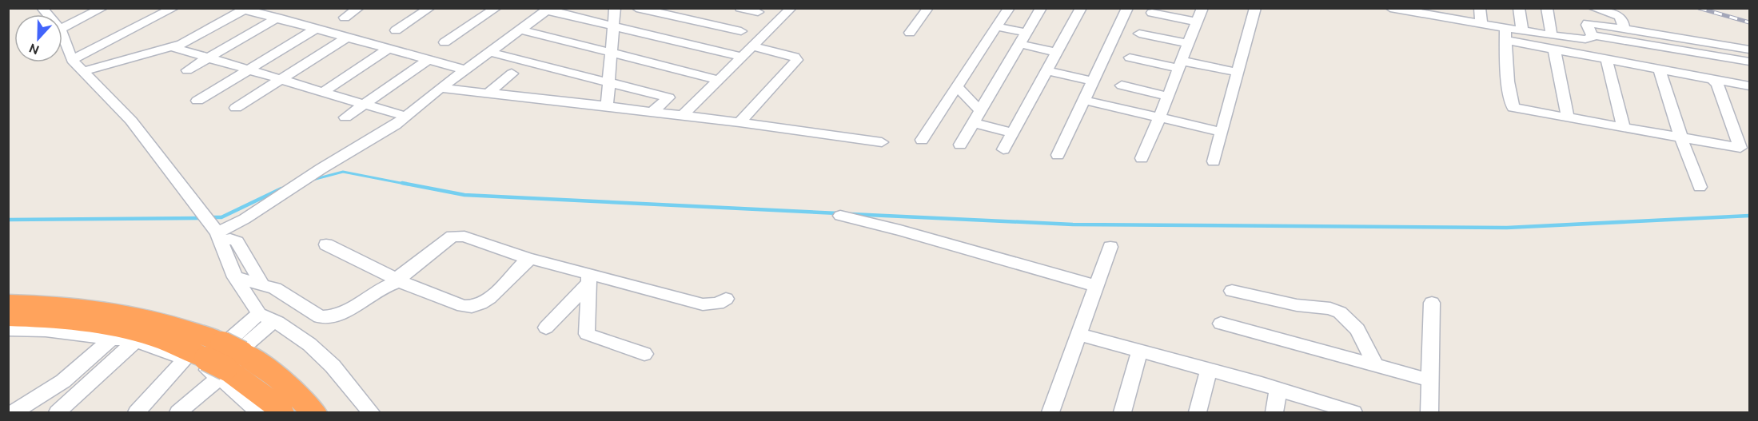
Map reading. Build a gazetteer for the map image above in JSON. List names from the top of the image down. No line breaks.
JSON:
{"north":"bottom"}
